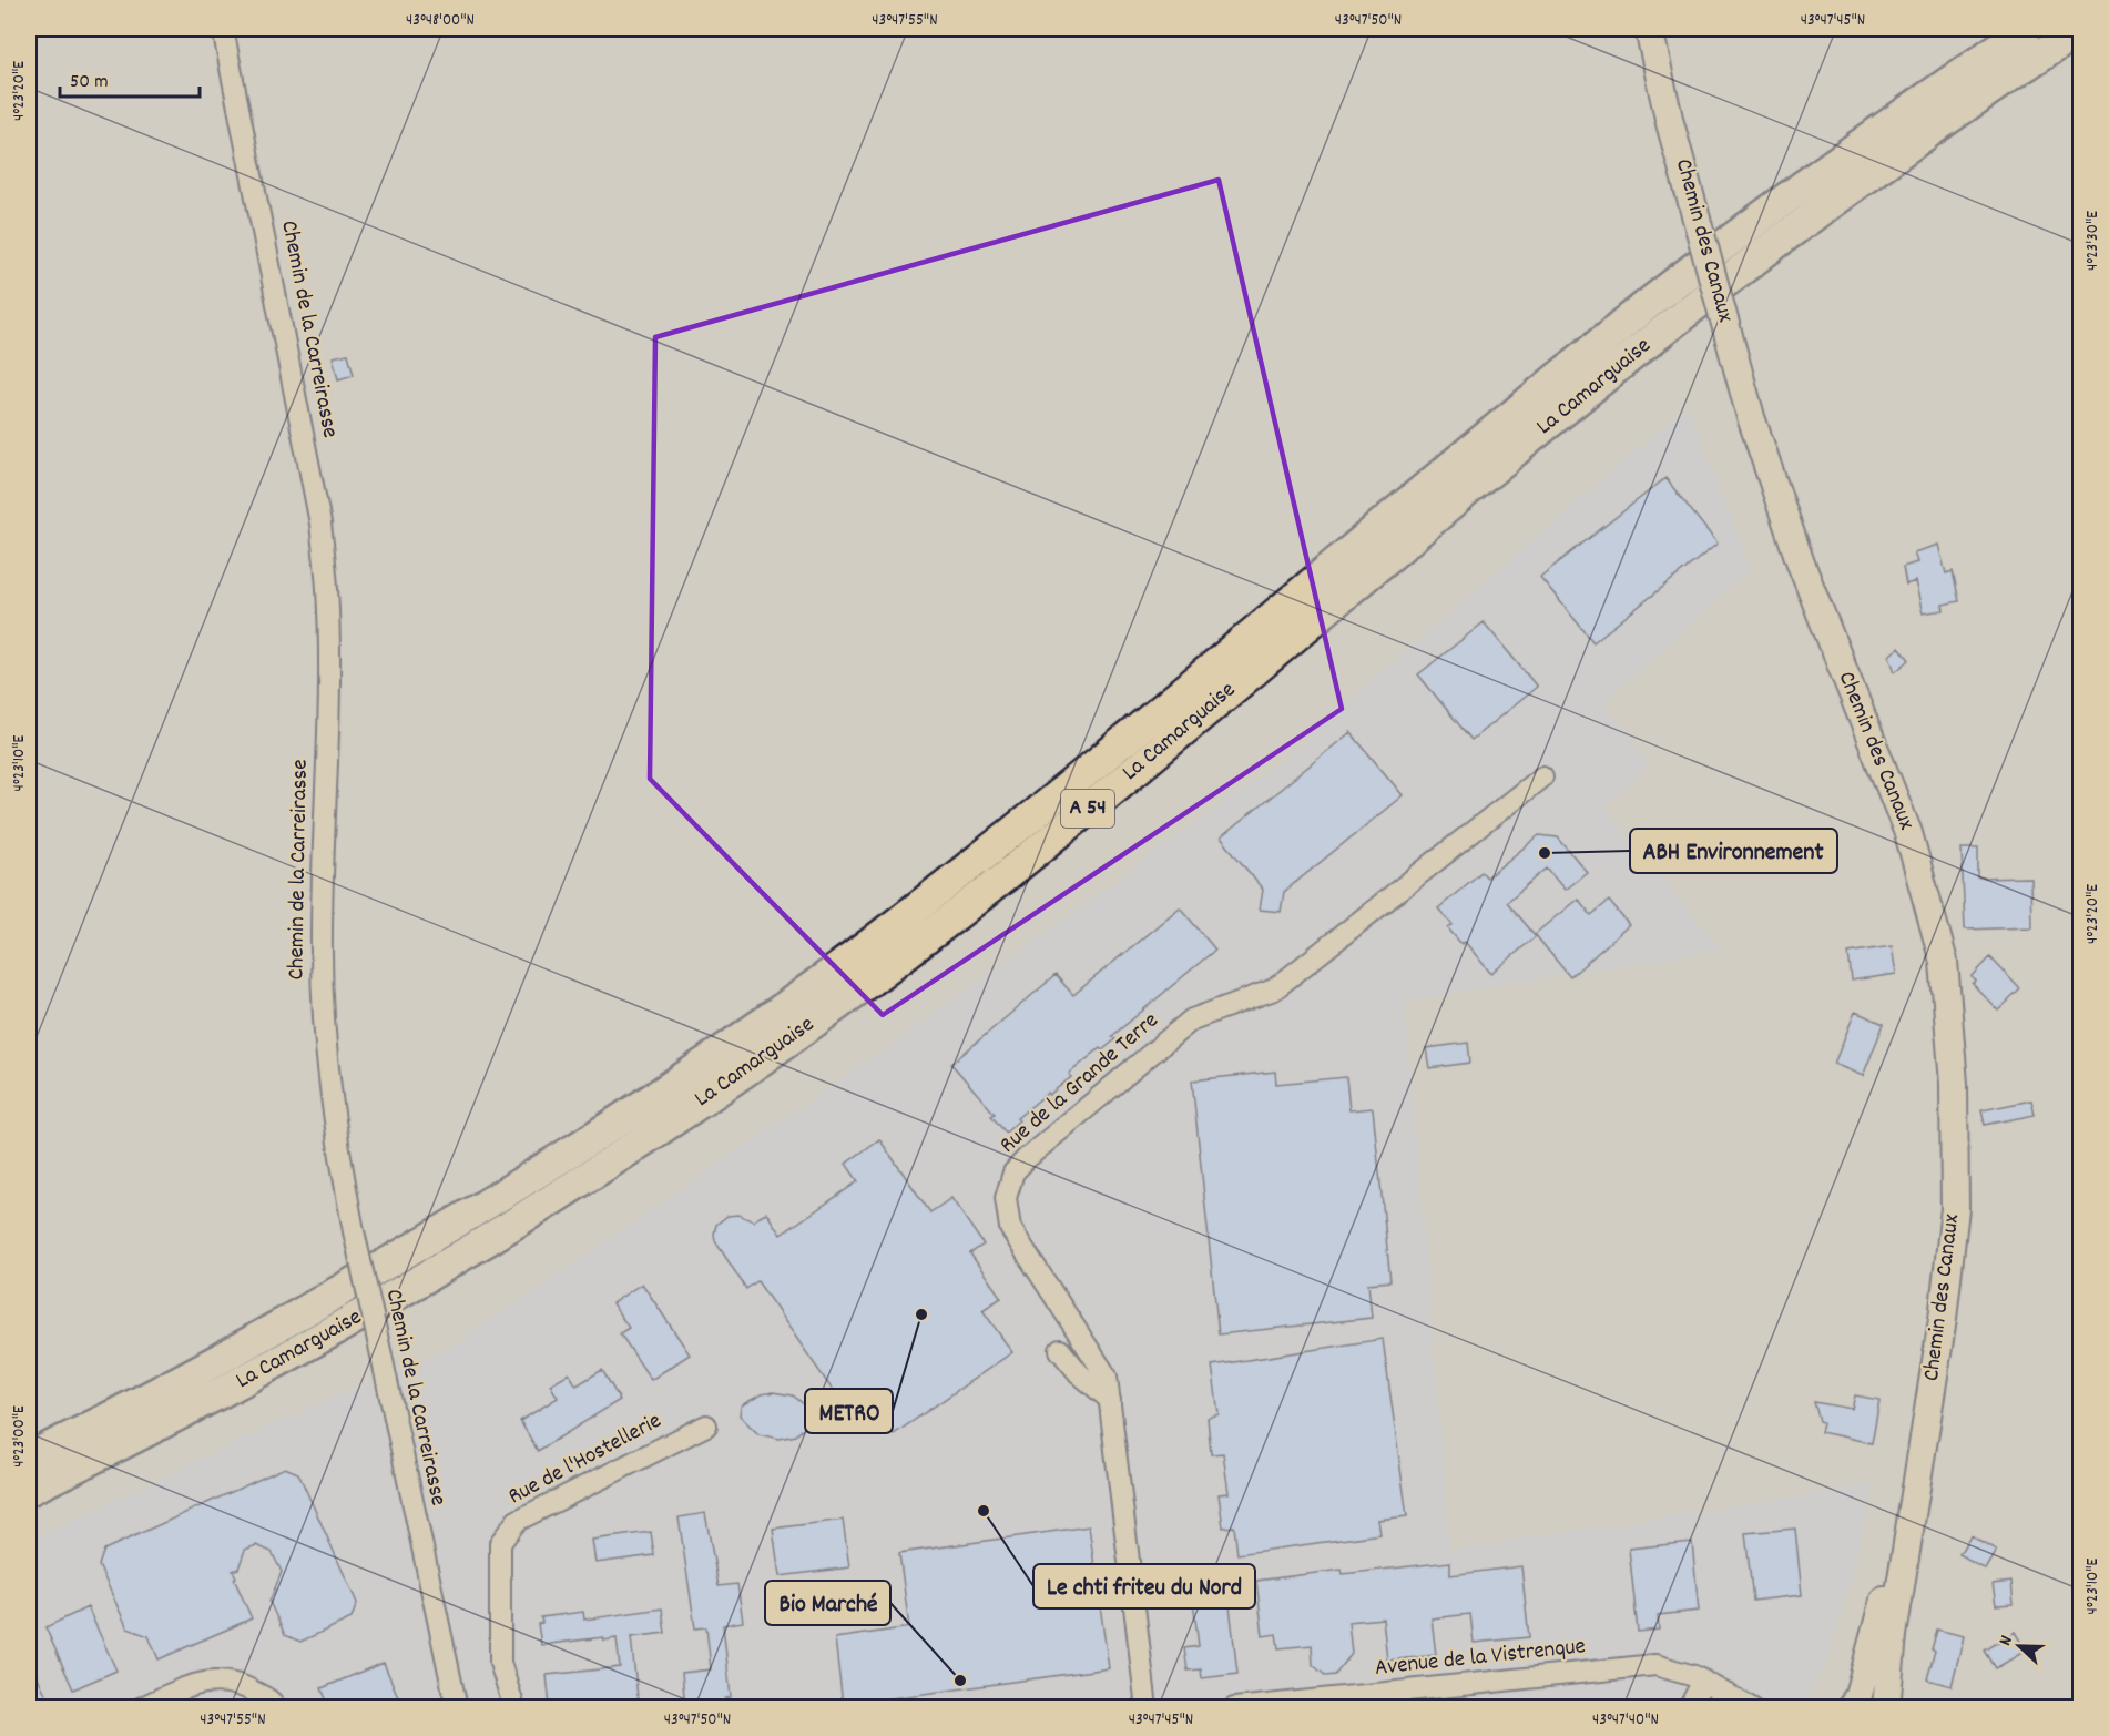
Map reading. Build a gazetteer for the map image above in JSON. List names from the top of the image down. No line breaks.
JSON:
{"streets":{"highway":["La Camarguaise","A 54"],"main road":["Chemin des Canaux"],"street":["Chemin de la Carreirasse","Rue de la Grande Terre","Rue de l'Hostellerie","Avenue de la Vistrenque"]},"places":["ABH Environnement","METRO","Le chti friteu du Nord","Bio Marché"],"scale_bar":"50 m","north":"left","coordinates":["43°48'00\"N","43°47'55\"N","43°47'50\"N","43°47'45\"N","4°23'20\"E","4°23'30\"E","4°23'10\"E","4°23'00\"E","43°47'40\"N"]}
